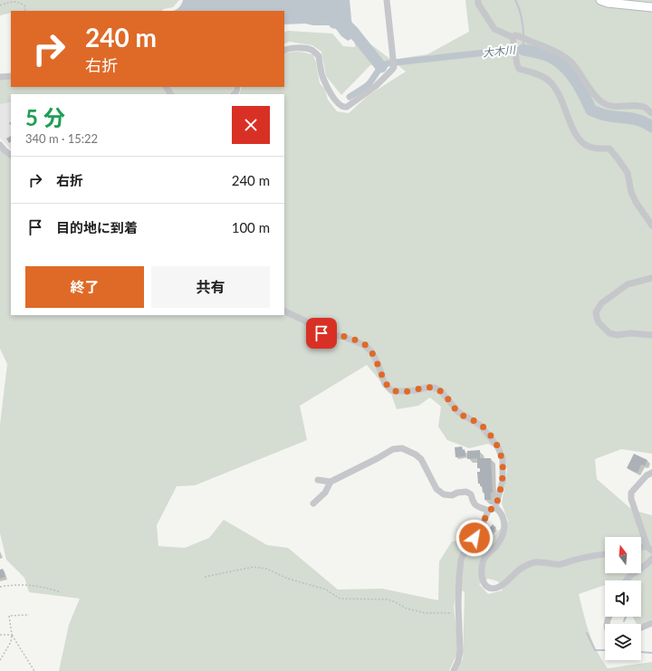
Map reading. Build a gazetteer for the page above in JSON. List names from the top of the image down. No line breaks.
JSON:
{"water":["大木川"],"north":"top","page":{"turn":["240 m","右折"],"heading":["5 分","340 m · 15:22"],"list":[{"name":"右折","value":"240 m"},{"name":"目的地に到着","value":"100 m"}],"buttons":["終了","共有"]}}
